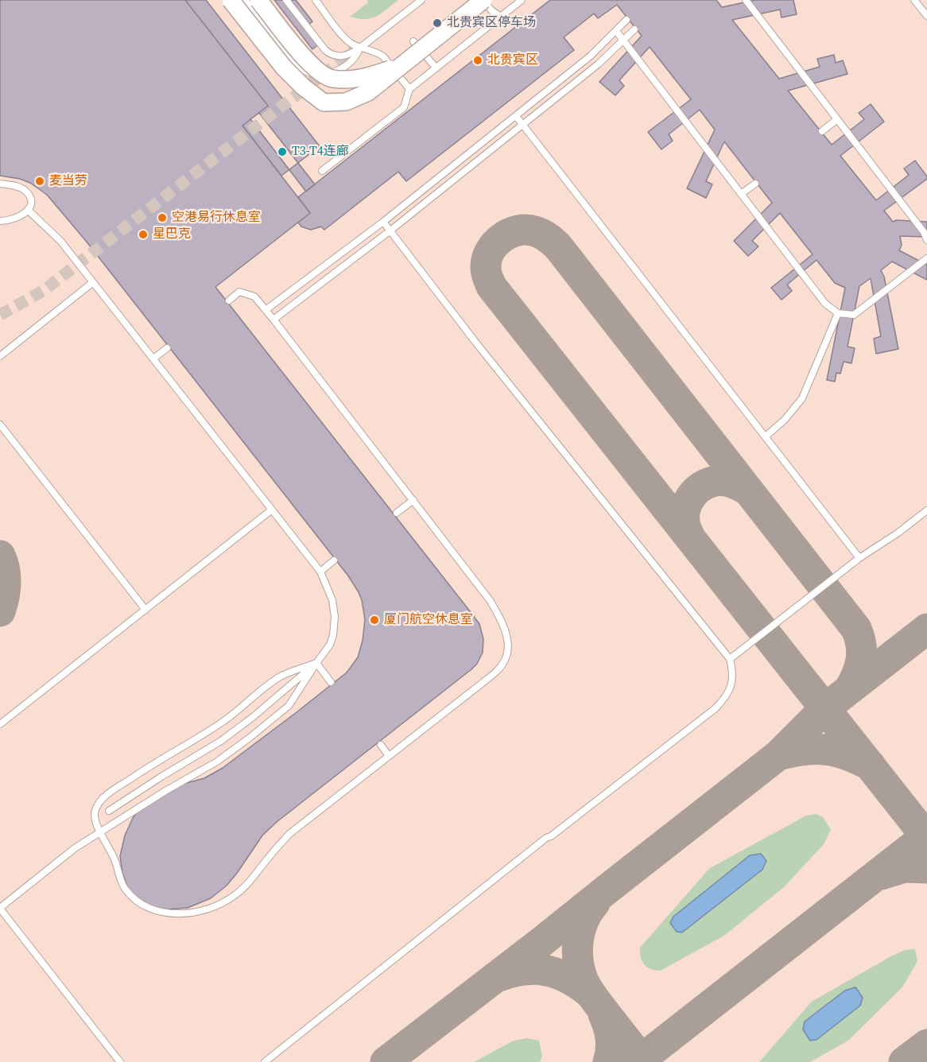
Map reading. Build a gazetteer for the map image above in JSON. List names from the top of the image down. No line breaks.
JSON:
{"places":["北贵宾区停车场","北贵宾区","T3-T4连廊","麦当劳","空港易行休息室","星巴克","厦门航空休息室"]}
